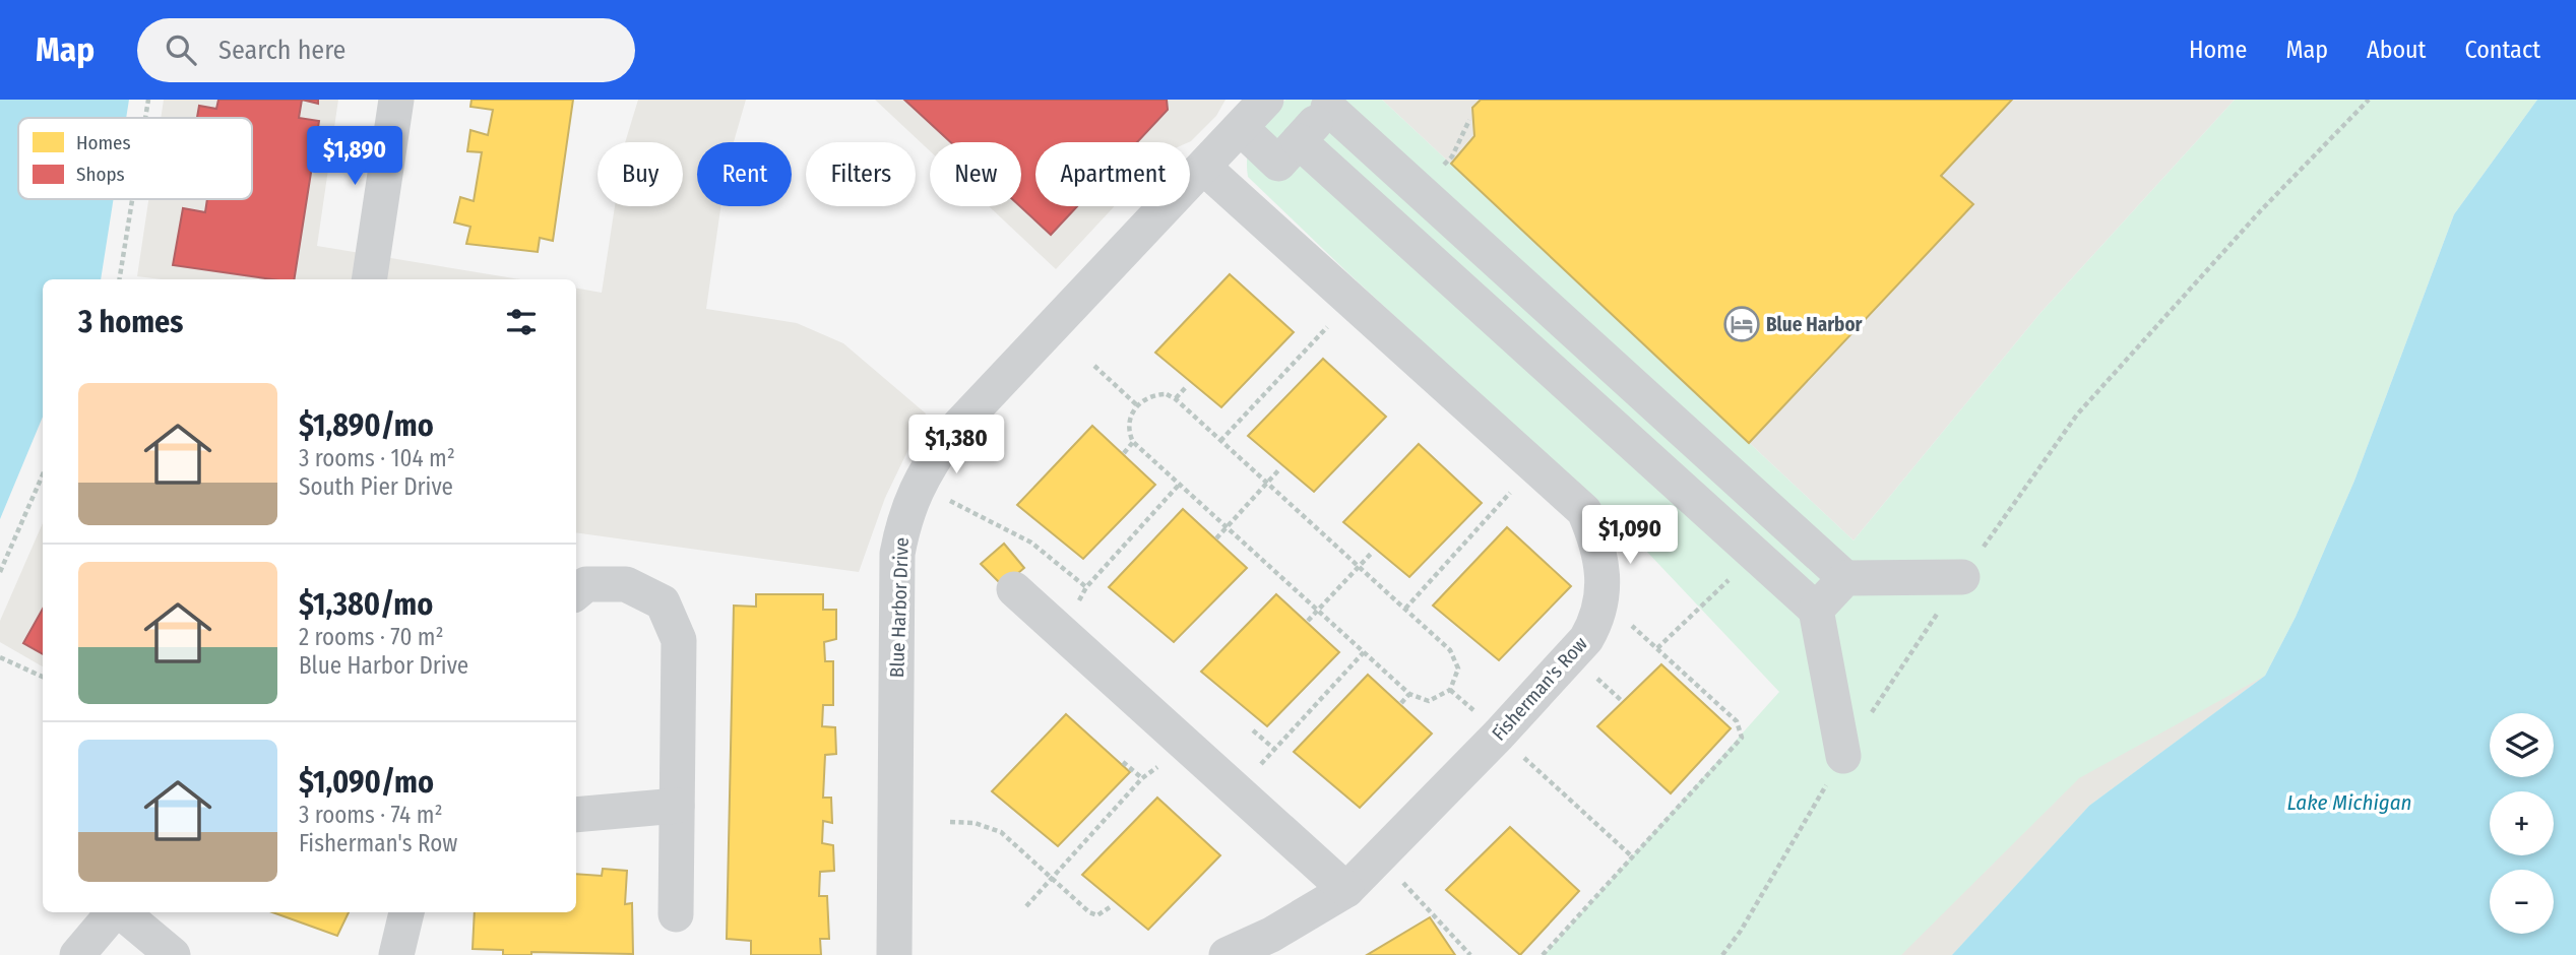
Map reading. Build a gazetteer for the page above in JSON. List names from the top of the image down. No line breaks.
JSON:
{"streets":{"street":["Blue Harbor Drive","Fisherman's Row"]},"crossings":[["Blue Harbor Drive","Fisherman's Row"]],"water":["Lake Michigan"],"places":{"hotel":["Blue Harbor"]},"legend":["Homes","Shops"],"page":{"header":"Map","search":"Search here","nav":["Home","Map","About","Contact"],"price":["$1,890","$1,380","$1,090"],"chip":["Buy","Rent","Filters","New","Apartment"],"heading":"3 homes","list":[{"name":"$1,890/mo","note":"3 rooms · 104 m² · South Pier Drive"},{"name":"$1,380/mo","note":"2 rooms · 70 m² · Blue Harbor Drive"},{"name":"$1,090/mo","note":"3 rooms · 74 m² · Fisherman's Row"}],"map_buttons":["+","−"]}}
